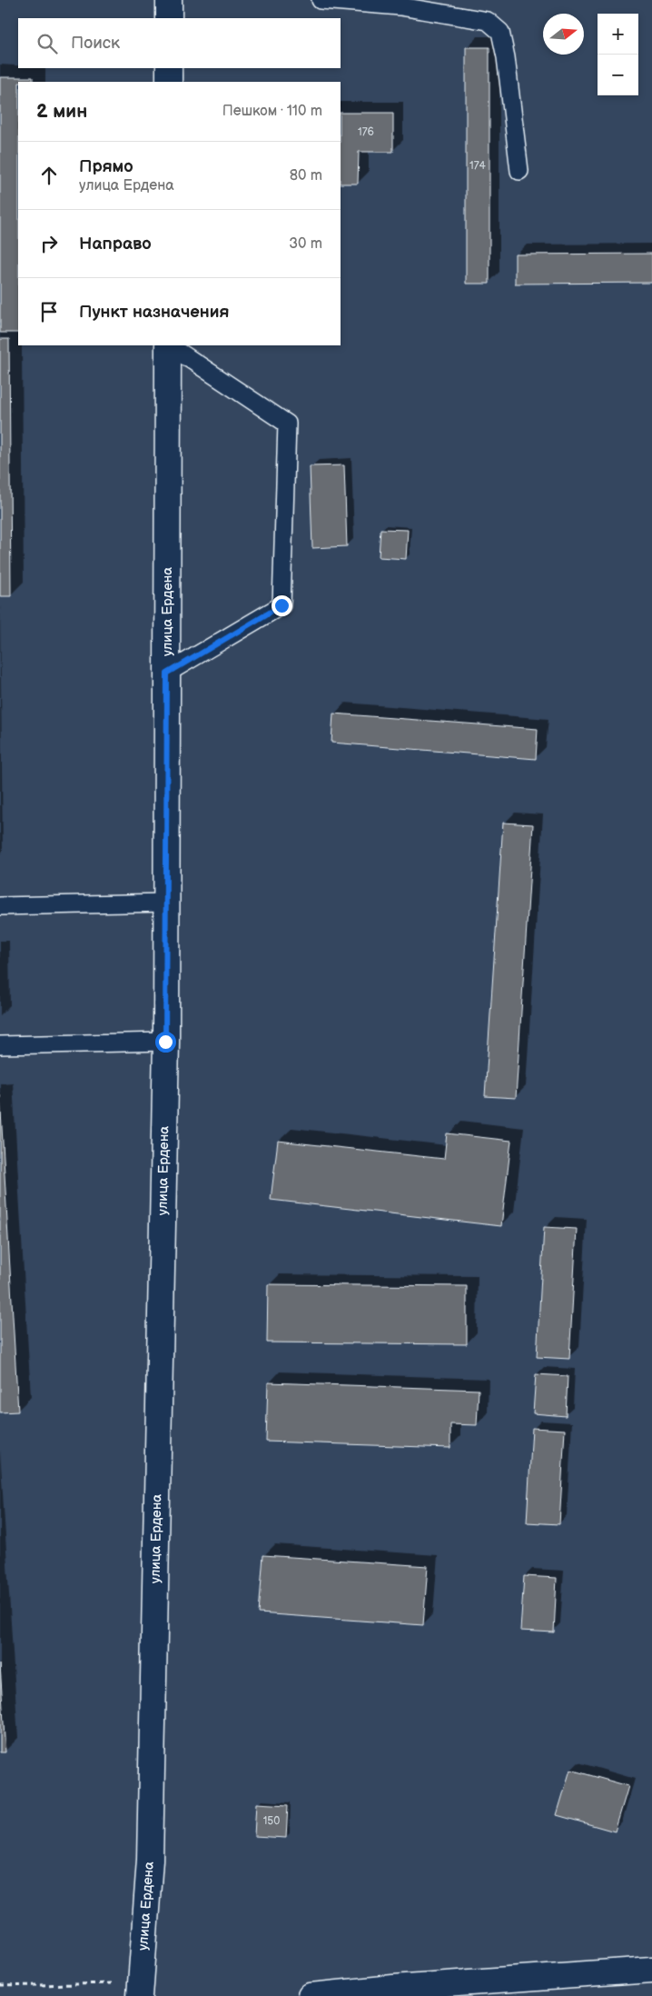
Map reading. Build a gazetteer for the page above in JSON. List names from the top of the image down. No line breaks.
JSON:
{"streets":{"street":["улица Ердена"]},"house_numbers":["176","174","150"],"north":"right","page":{"map_buttons":["+","−"],"search":"Поиск","heading":["2 мин","Пешком · 110 m"],"list":[["Прямо","улица Ердена","80 m"],["Направо","30 m"],"Пункт назначения"]}}
